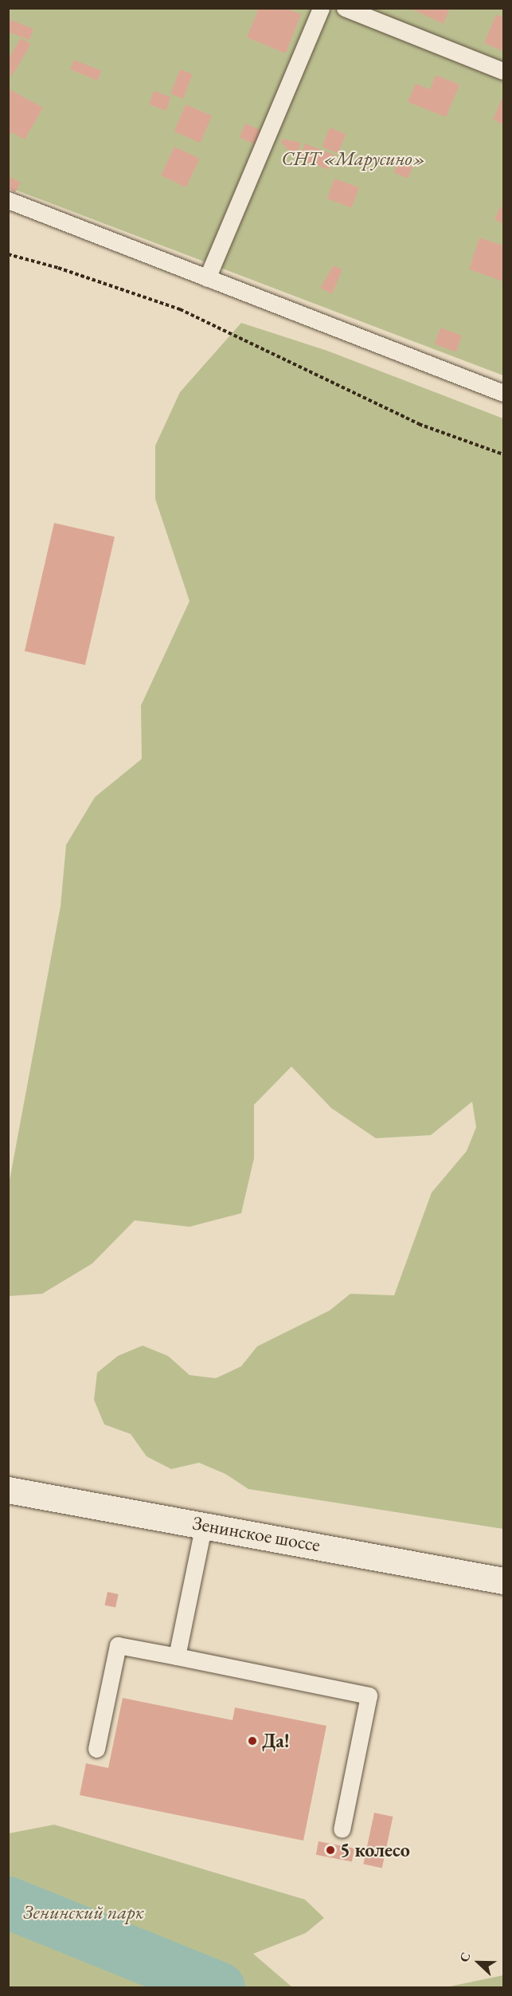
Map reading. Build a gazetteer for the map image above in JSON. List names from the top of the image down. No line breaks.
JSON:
{"streets":{"main road":["Зенинское шоссе"]},"parks":["СНТ «Марусино»","Зенинский парк"],"places":["Да!","5 колесо"],"north":"left"}
